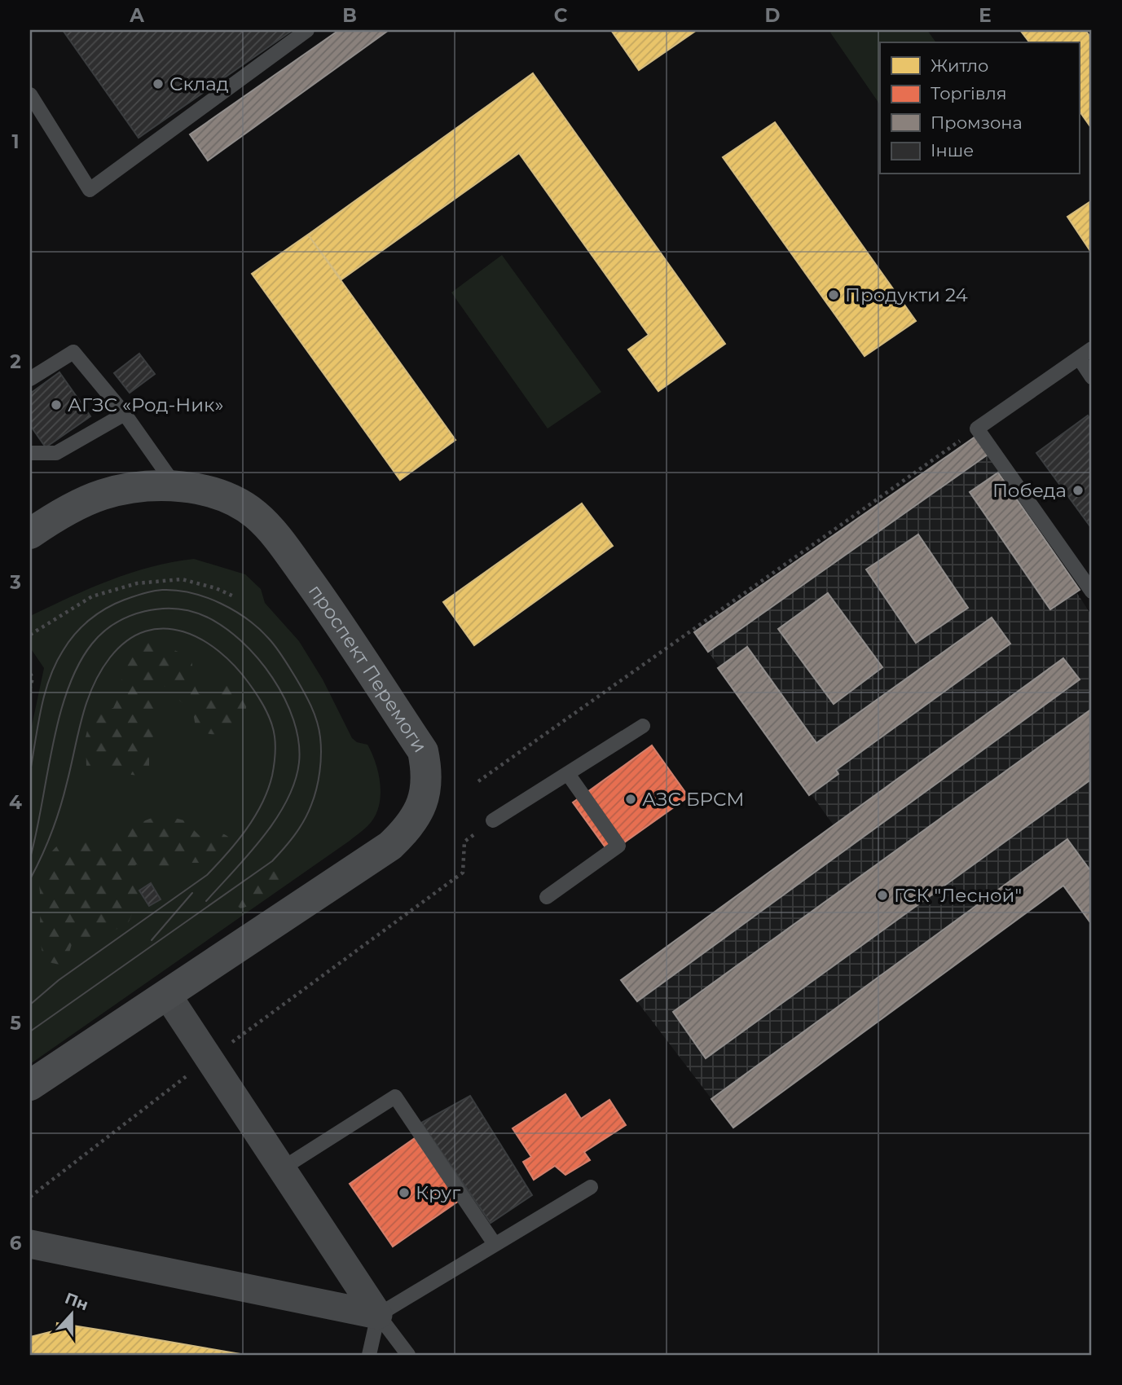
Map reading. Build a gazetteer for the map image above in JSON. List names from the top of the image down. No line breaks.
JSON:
{"streets":{"main road":["проспект Перемоги"]},"places":["Склад","Продукти 24","АГЗС «Род-Ник»","Победа","АЗС БРСМ","ГСК \"Лесной\"","Круг"],"legend":["Житло","Торгівля","Промзона","Інше"],"north":"top","grid":{"columns":["A","B","C","D","E"],"rows":["1","2","3","4","5","6"]}}
